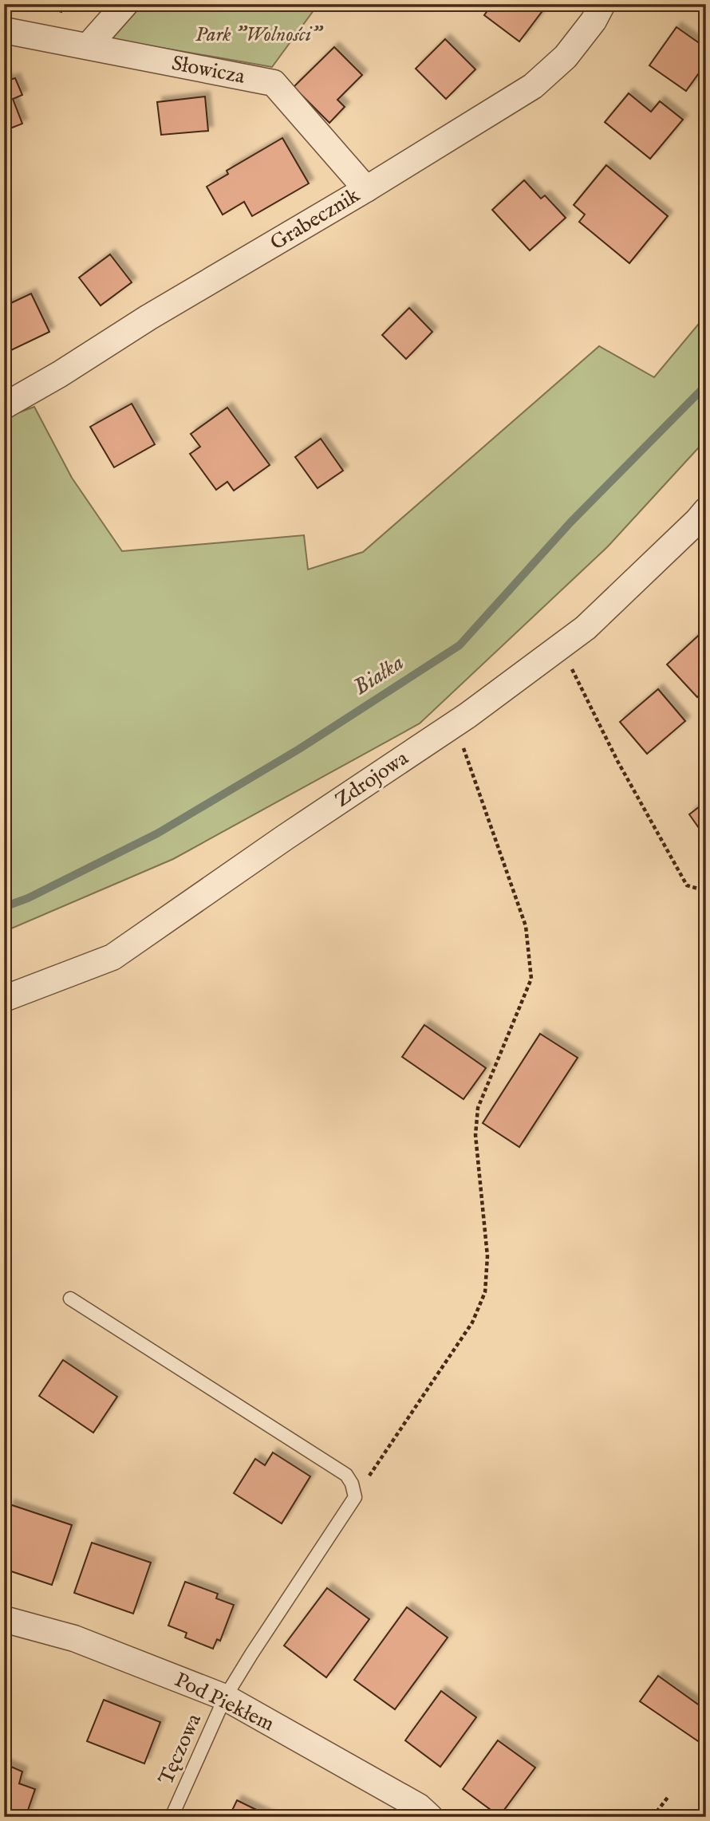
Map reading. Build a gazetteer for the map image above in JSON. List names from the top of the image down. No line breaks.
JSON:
{"streets":{"street":["Słowicza","Grabecznik","Zdrojowa","Pod Piekłem"],"lane":["Tęczowa"]},"crossings":[["Słowicza","Grabecznik"],["Pod Piekłem","Tęczowa"]],"water":["Białka"],"parks":["Park \"Wolności\""]}
